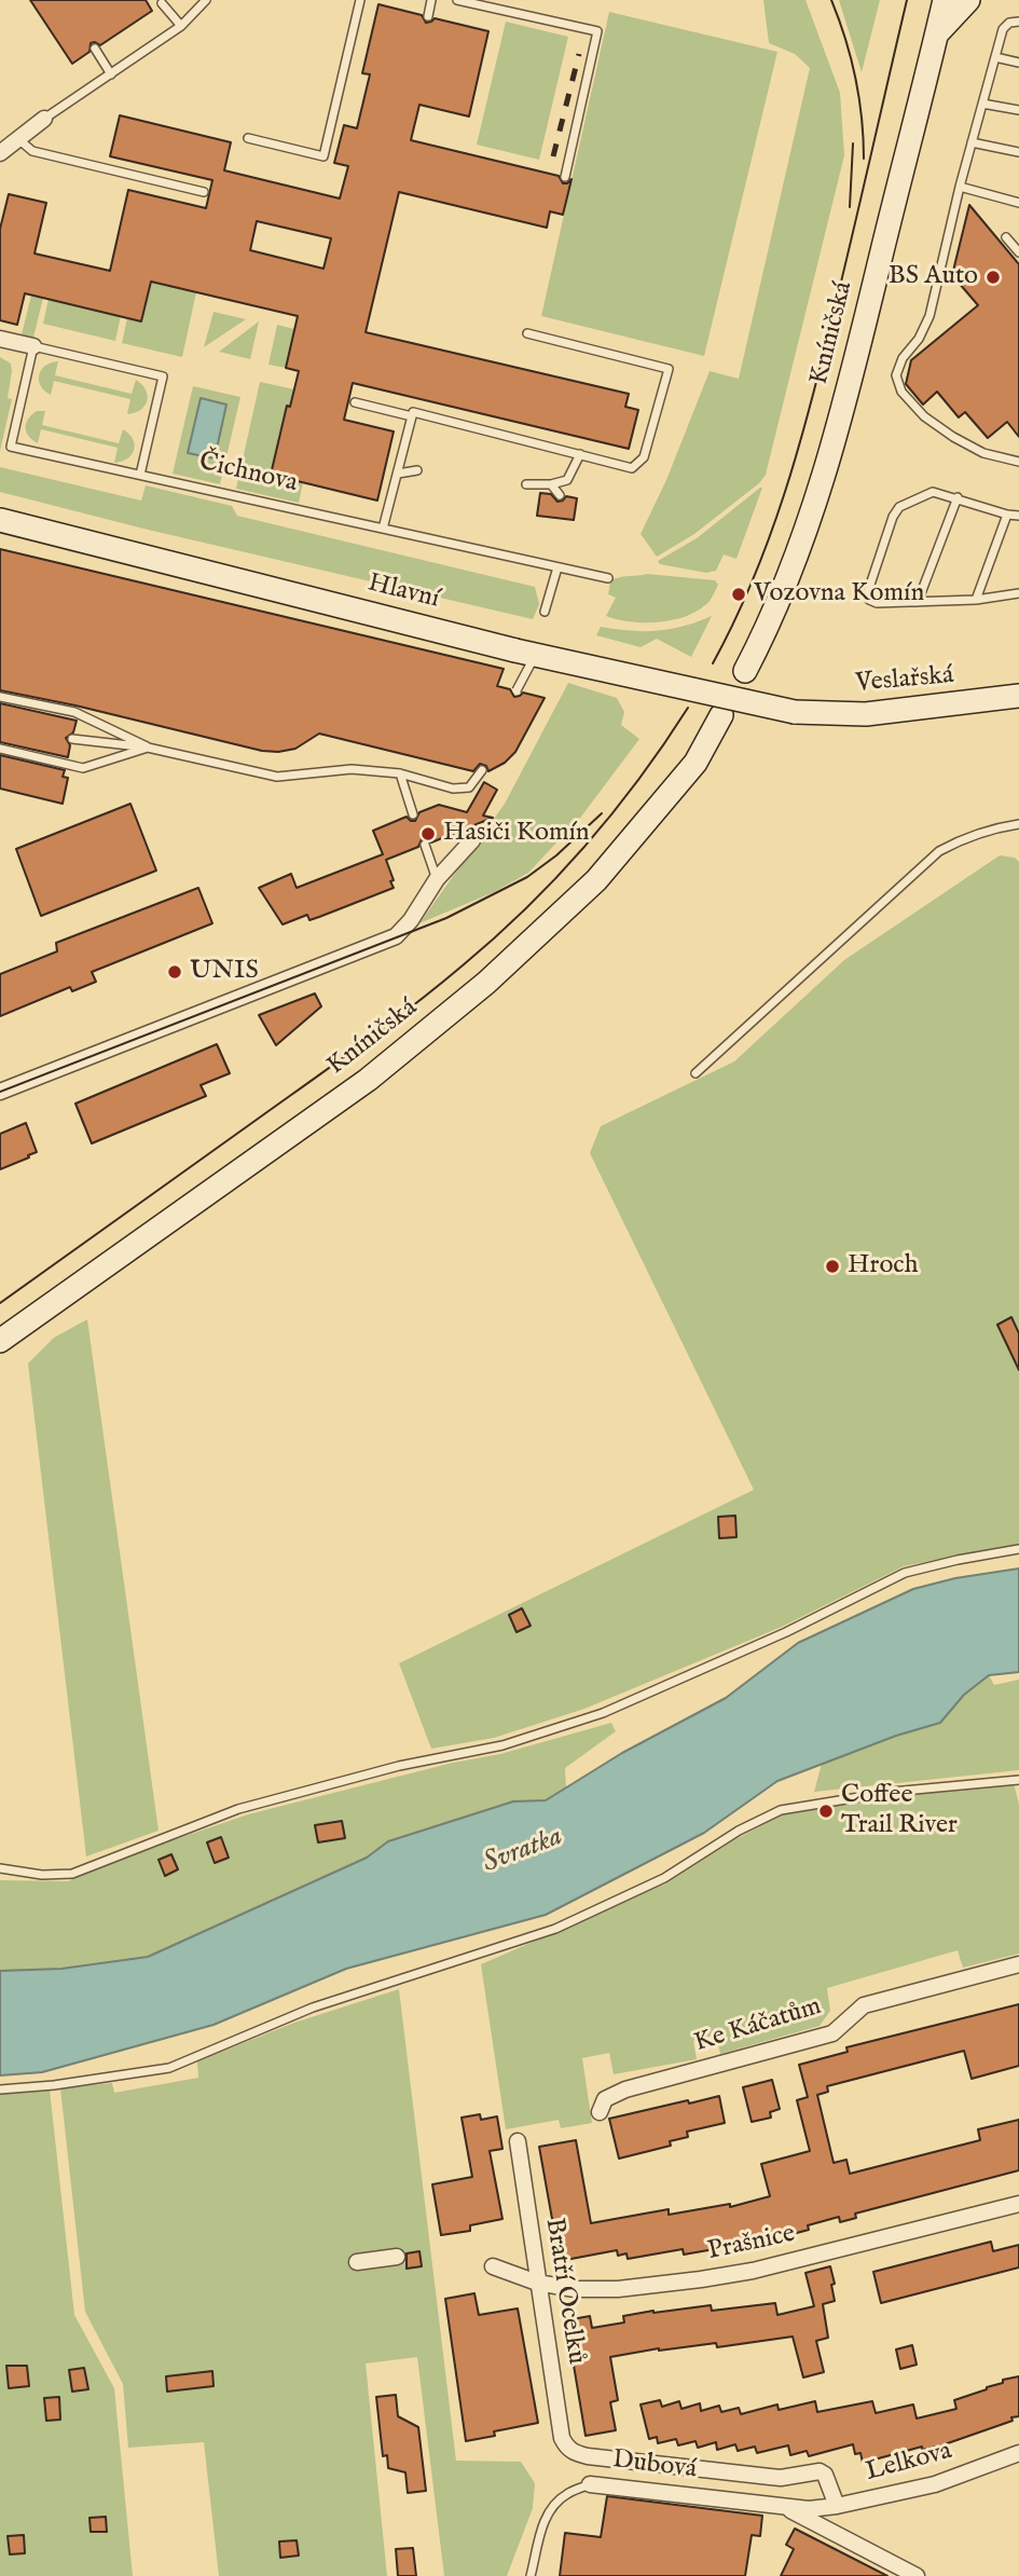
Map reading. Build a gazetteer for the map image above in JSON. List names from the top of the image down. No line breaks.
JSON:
{"streets":{"main road":["Kníničská","Hlavní","Veslařská"],"street":["Ke Káčatům","Prašnice","Bratří Ocelků","Lelkova","Dubová"],"lane":["Čichnova"]},"crossings":[["Hlavní","Veslařská"],["Prašnice","Bratří Ocelků"],["Bratří Ocelků","Dubová"],["Lelkova","Dubová"]],"water":["Svratka"],"places":["BS Auto","Vozovna Komín","Hasiči Komín","UNIS","Hroch","Coffee Trail River"]}
